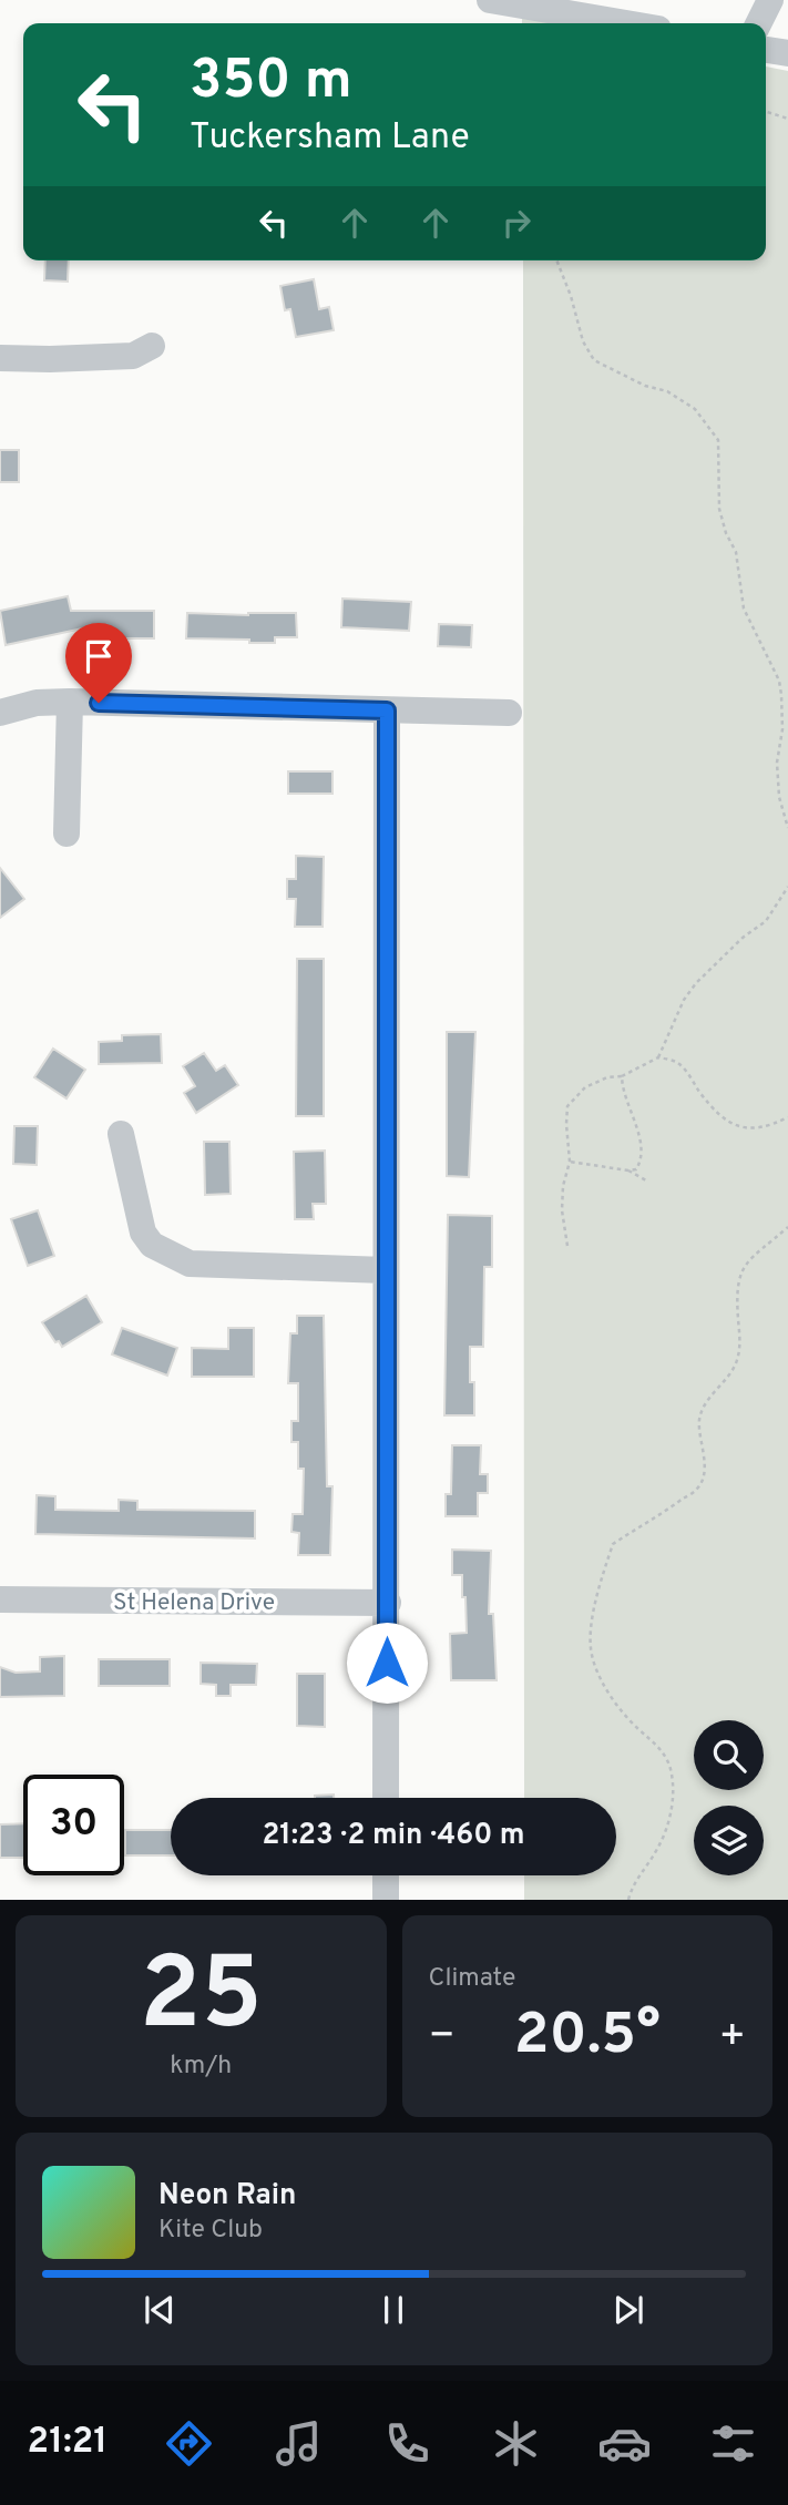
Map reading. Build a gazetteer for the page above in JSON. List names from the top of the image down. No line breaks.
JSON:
{"streets":{"street":["St Helena Drive"]},"page":{"turn":["350 m","Tuckersham Lane"],"limit":"30","trip":"21:23 · 2 min · 460 m","tile":[["25","km/h"],"Climate"],"heat":["−","20.5°","+"],"song":["Neon Rain","Kite Club"],"tabs":"21:21"}}
